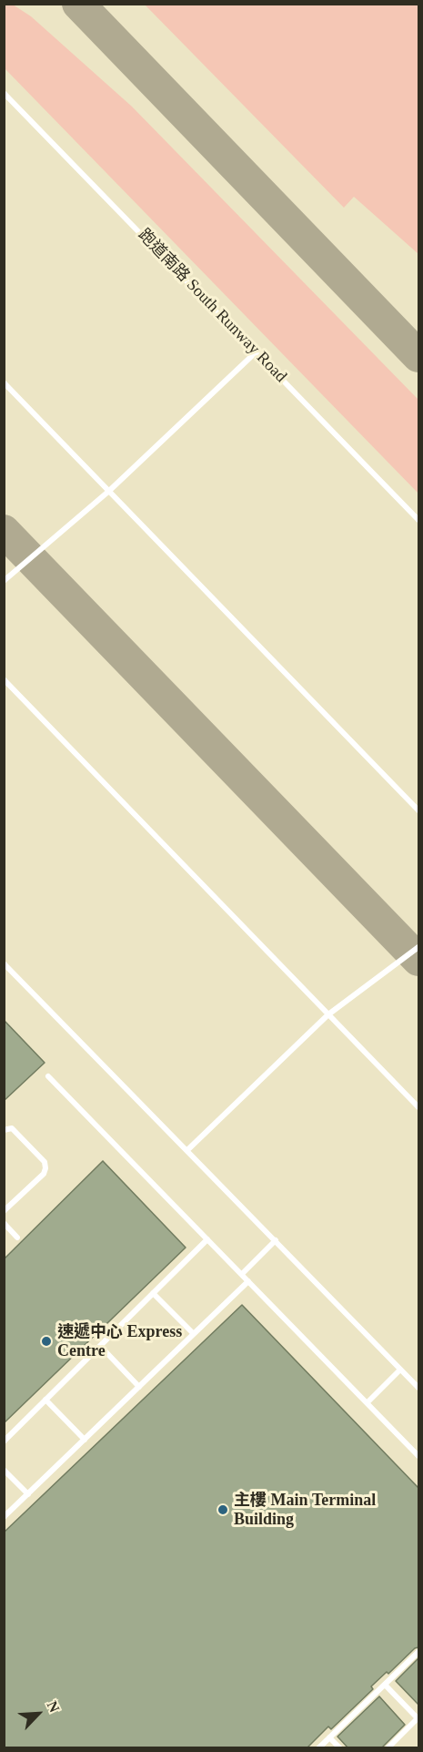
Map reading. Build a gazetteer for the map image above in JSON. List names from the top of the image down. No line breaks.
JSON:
{"streets":{"lane":["跑道南路 South Runway Road"]},"places":["速遞中心 Express Centre","主樓 Main Terminal Building"],"north":"top right"}
